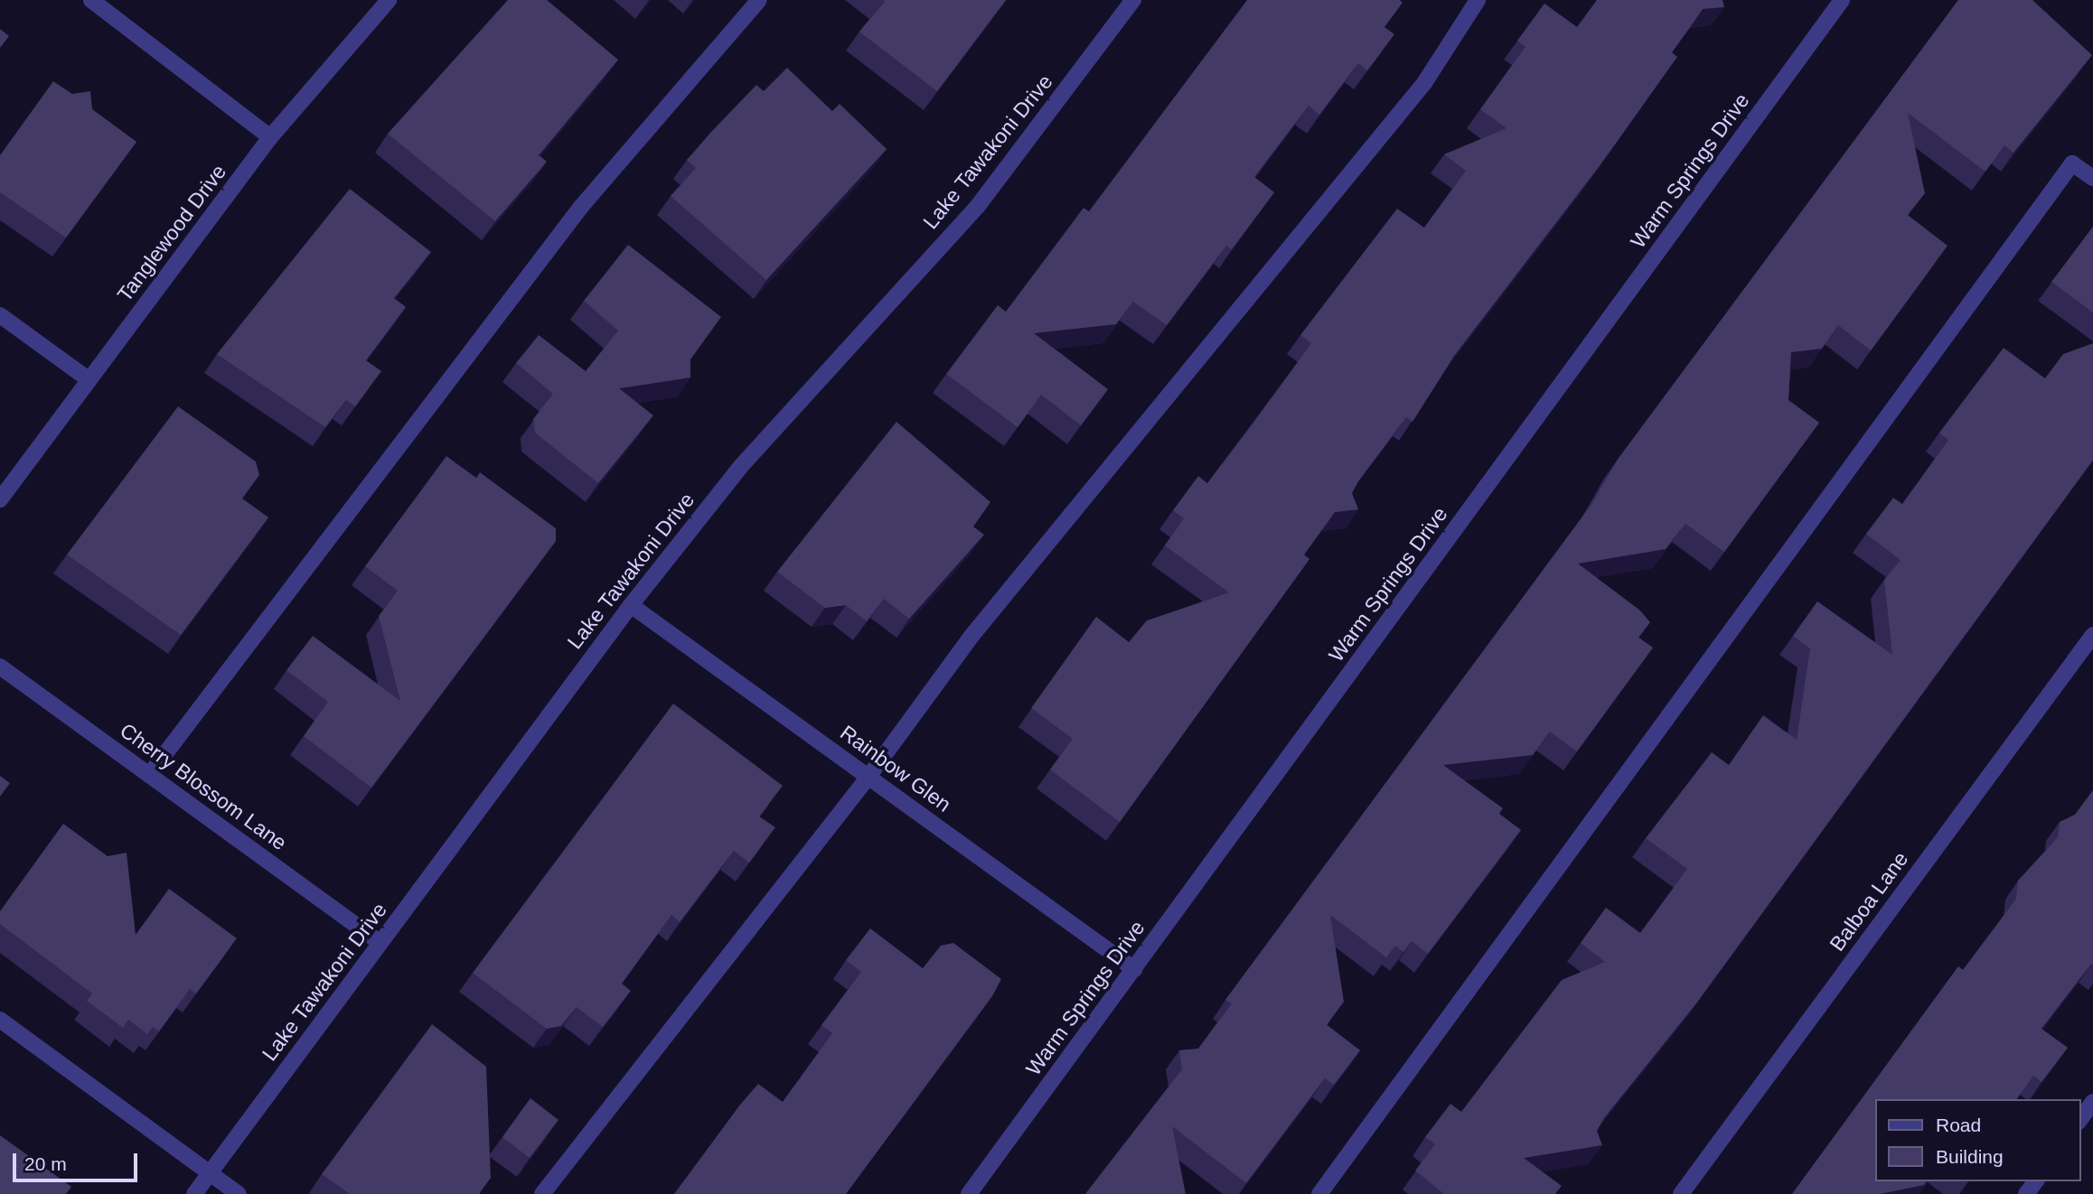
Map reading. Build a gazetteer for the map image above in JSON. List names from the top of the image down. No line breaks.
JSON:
{"streets":{"street":["Lake Tawakoni Drive","Warm Springs Drive","Tanglewood Drive","Rainbow Glen","Cherry Blossom Lane","Balboa Lane"]},"crossings":[["Lake Tawakoni Drive","Rainbow Glen"],["Lake Tawakoni Drive","Cherry Blossom Lane"],["Warm Springs Drive","Rainbow Glen"]],"legend":["Road","Building"],"scale_bar":"20 m"}
